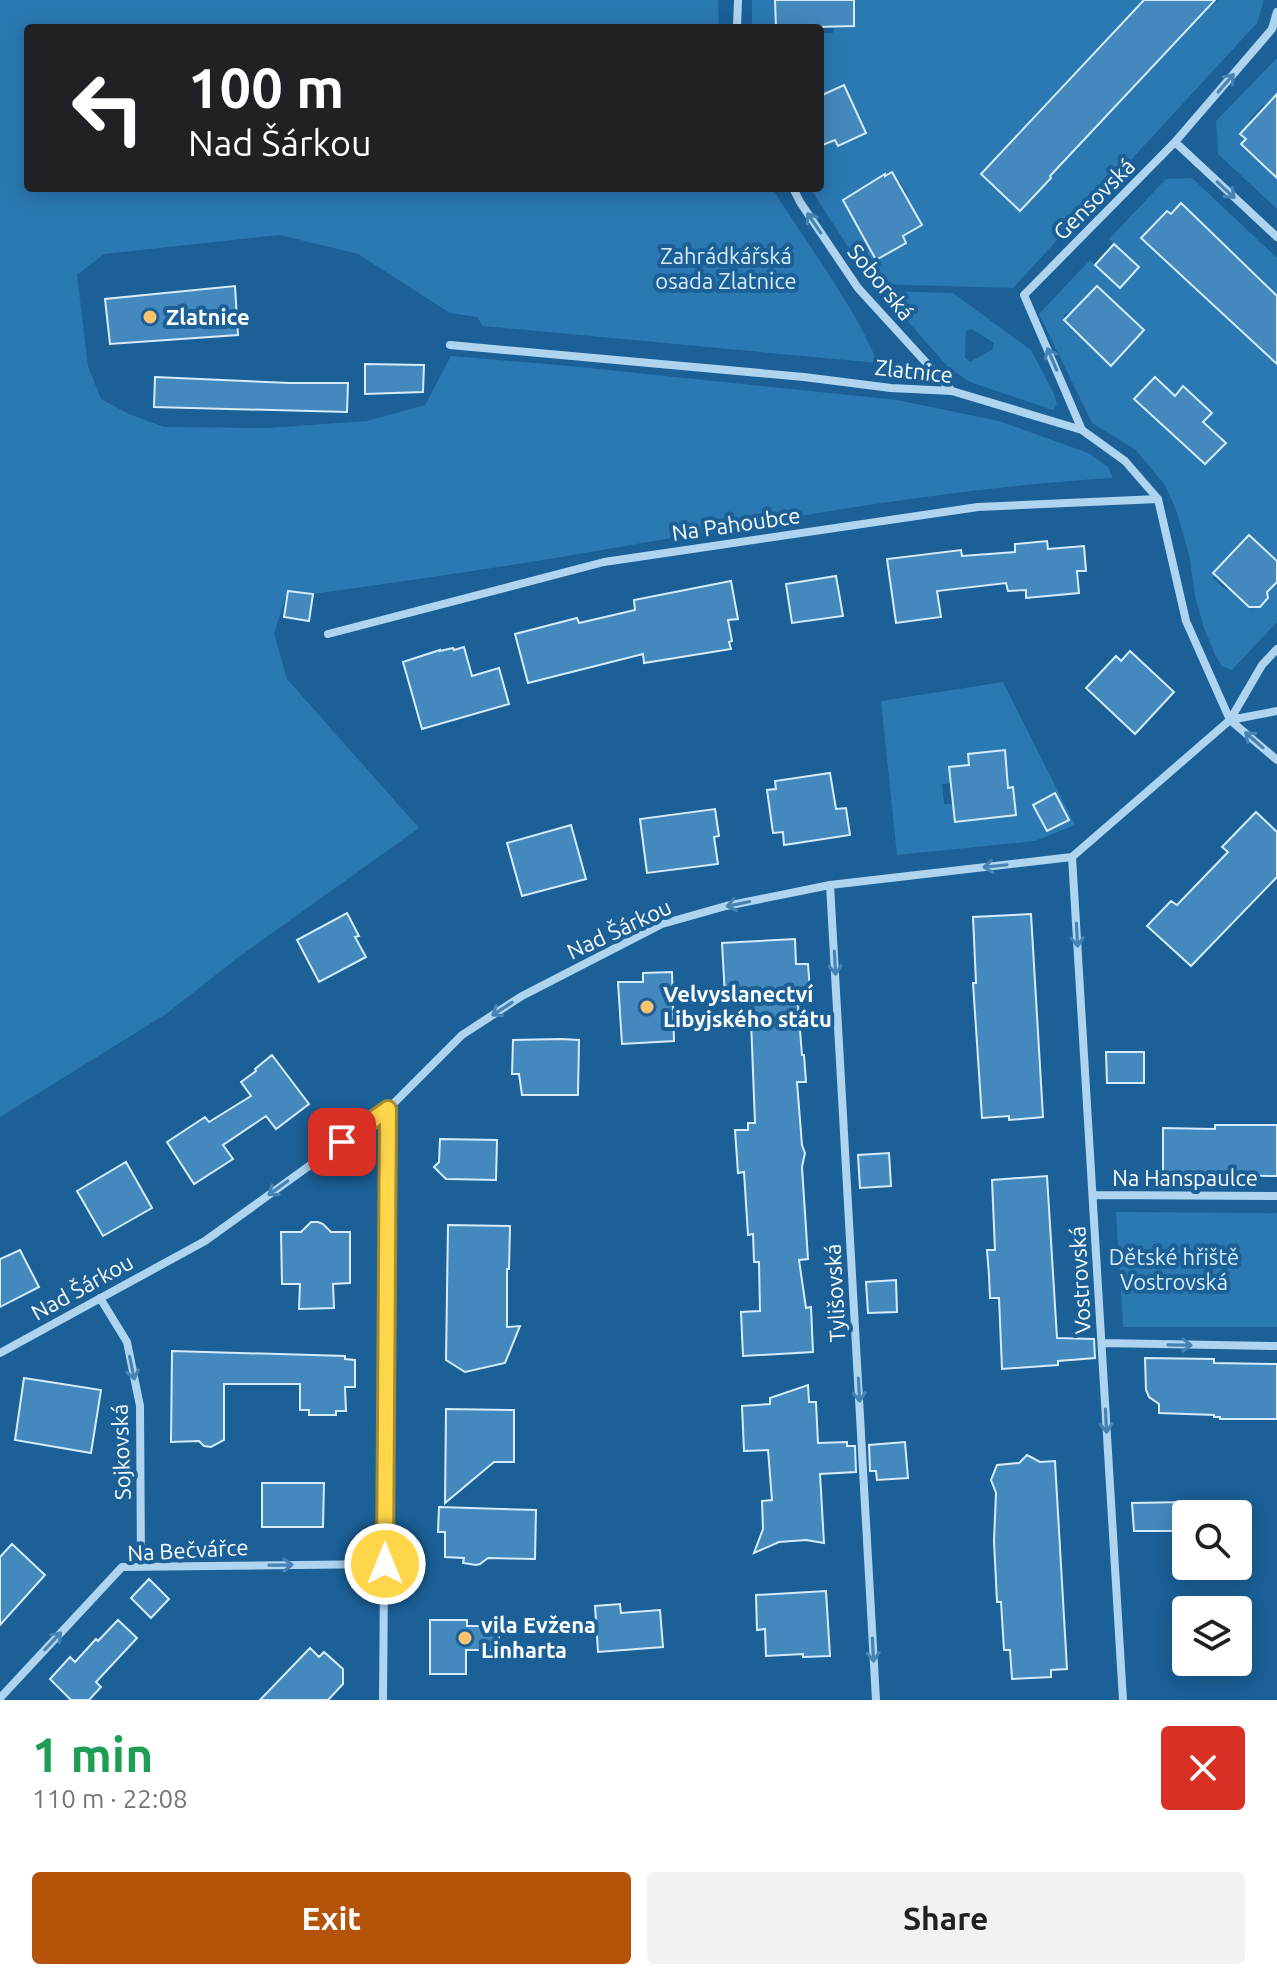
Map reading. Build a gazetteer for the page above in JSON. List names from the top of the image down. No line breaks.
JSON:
{"streets":{"street":["Gensovská","Soborská","Zlatnice","Na Pahoubce","Nad Šárkou","Na Hanspaulce","Vostrovská","Tylišovská","Sojkovská","Na Bečvářce"]},"crossings":[["Gensovská","Zlatnice"],["Soborská","Zlatnice"],["Zlatnice","Na Pahoubce"],["Nad Šárkou","Vostrovská"],["Nad Šárkou","Tylišovská"],["Nad Šárkou","Sojkovská"],["Na Hanspaulce","Vostrovská"],["Sojkovská","Na Bečvářce"]],"one_way":["Gensovská","Soborská","Nad Šárkou","Vostrovská","Tylišovská","Sojkovská","Na Bečvářce"],"parks":["Zahrádkářská osada Zlatnice","Dětské hřiště Vostrovská"],"places":["Zlatnice","Velvyslanectví Libyjského státu","vila Evžena Linharta"],"page":{"turn":["100 m","Nad Šárkou"],"heading":["1 min","110 m · 22:08"],"buttons":["Exit","Share"]}}
